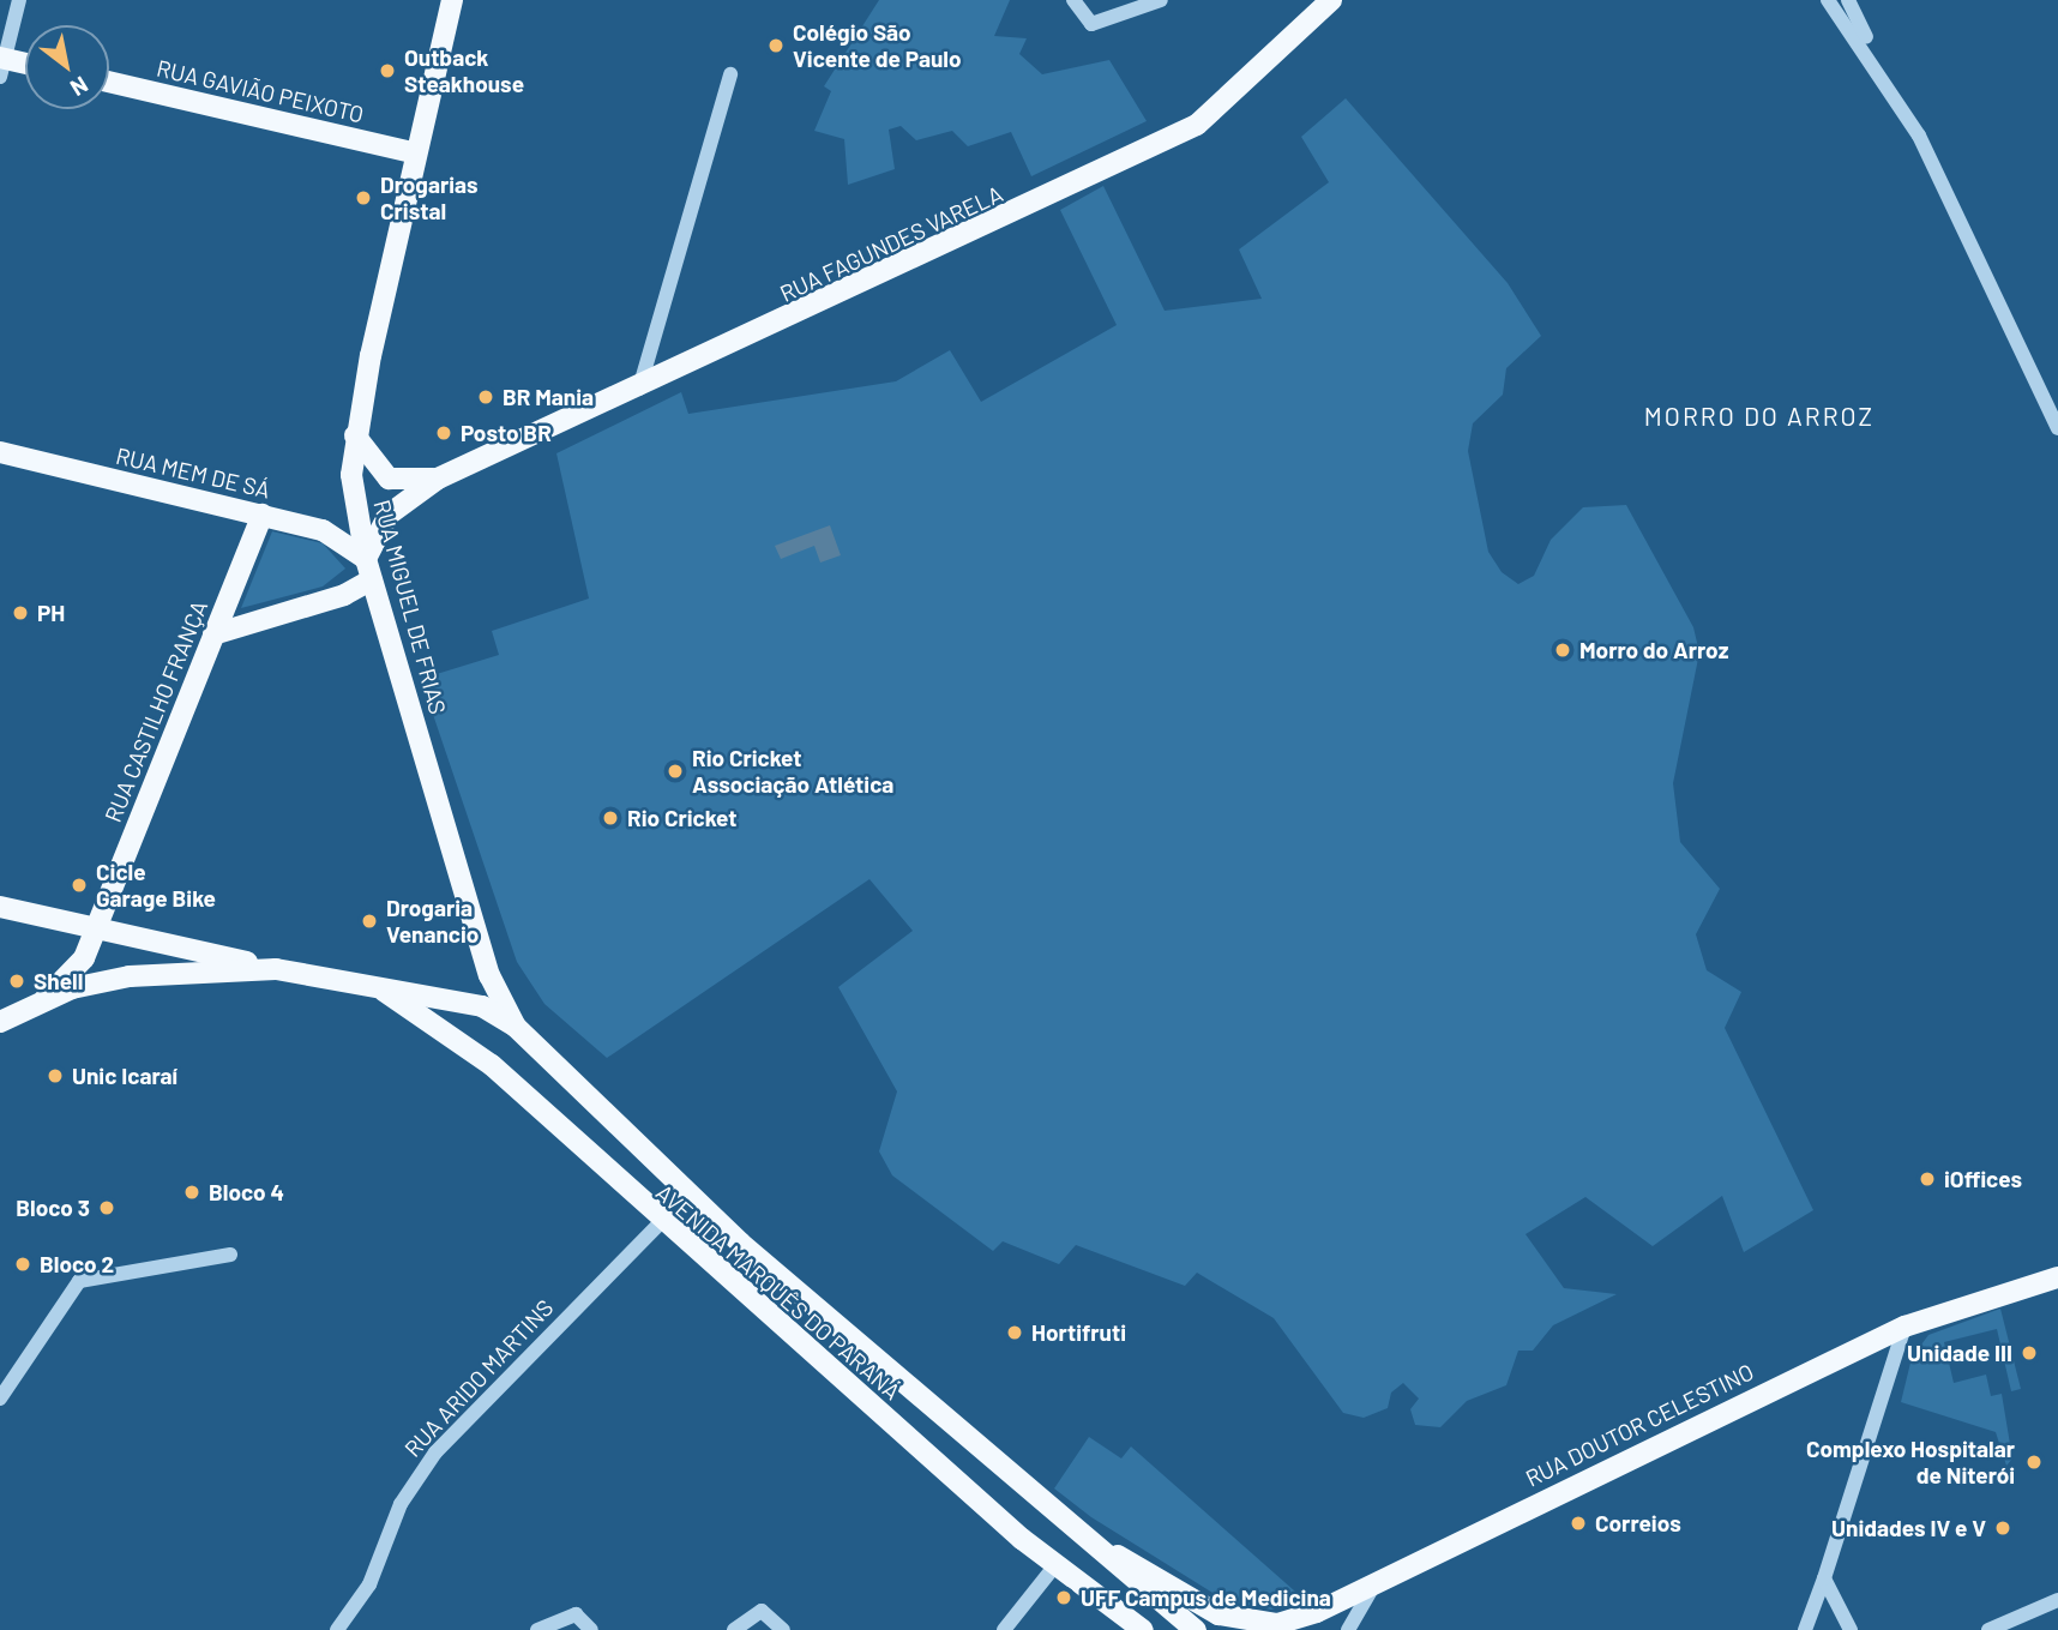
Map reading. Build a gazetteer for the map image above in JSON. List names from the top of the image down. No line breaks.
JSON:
{"streets":{"main road":["RUA GAVIÃO PEIXOTO","RUA FAGUNDES VARELA","RUA MEM DE SÁ","RUA MIGUEL DE FRIAS","RUA CASTILHO FRANÇA","AVENIDA MARQUÊS DO PARANÁ","RUA DOUTOR CELESTINO"],"street":["RUA ARIDO MARTINS"]},"crossings":[["RUA GAVIÃO PEIXOTO","RUA MIGUEL DE FRIAS"],["RUA FAGUNDES VARELA","RUA MEM DE SÁ"],["RUA FAGUNDES VARELA","RUA MIGUEL DE FRIAS"],["RUA MEM DE SÁ","RUA MIGUEL DE FRIAS"],["RUA MEM DE SÁ","RUA CASTILHO FRANÇA"],["RUA MIGUEL DE FRIAS","AVENIDA MARQUÊS DO PARANÁ"],["AVENIDA MARQUÊS DO PARANÁ","RUA ARIDO MARTINS"],["AVENIDA MARQUÊS DO PARANÁ","RUA DOUTOR CELESTINO"]],"districts":["MORRO DO ARROZ"],"places":["Colégio São Vicente de Paulo","Outback Steakhouse","Drogarias Cristal","BR Mania","Posto BR","PH","Morro do Arroz","Rio Cricket Associação Atlética","Rio Cricket","Cicle Garage Bike","Drogaria Venancio","Shell","Unic Icaraí","iOffices","Bloco 4","Bloco 3","Bloco 2","Hortifruti","Unidade III","Complexo Hospitalar de Niterói","Correios","Unidades IV e V","UFF Campus de Medicina"],"north":"bottom right"}
